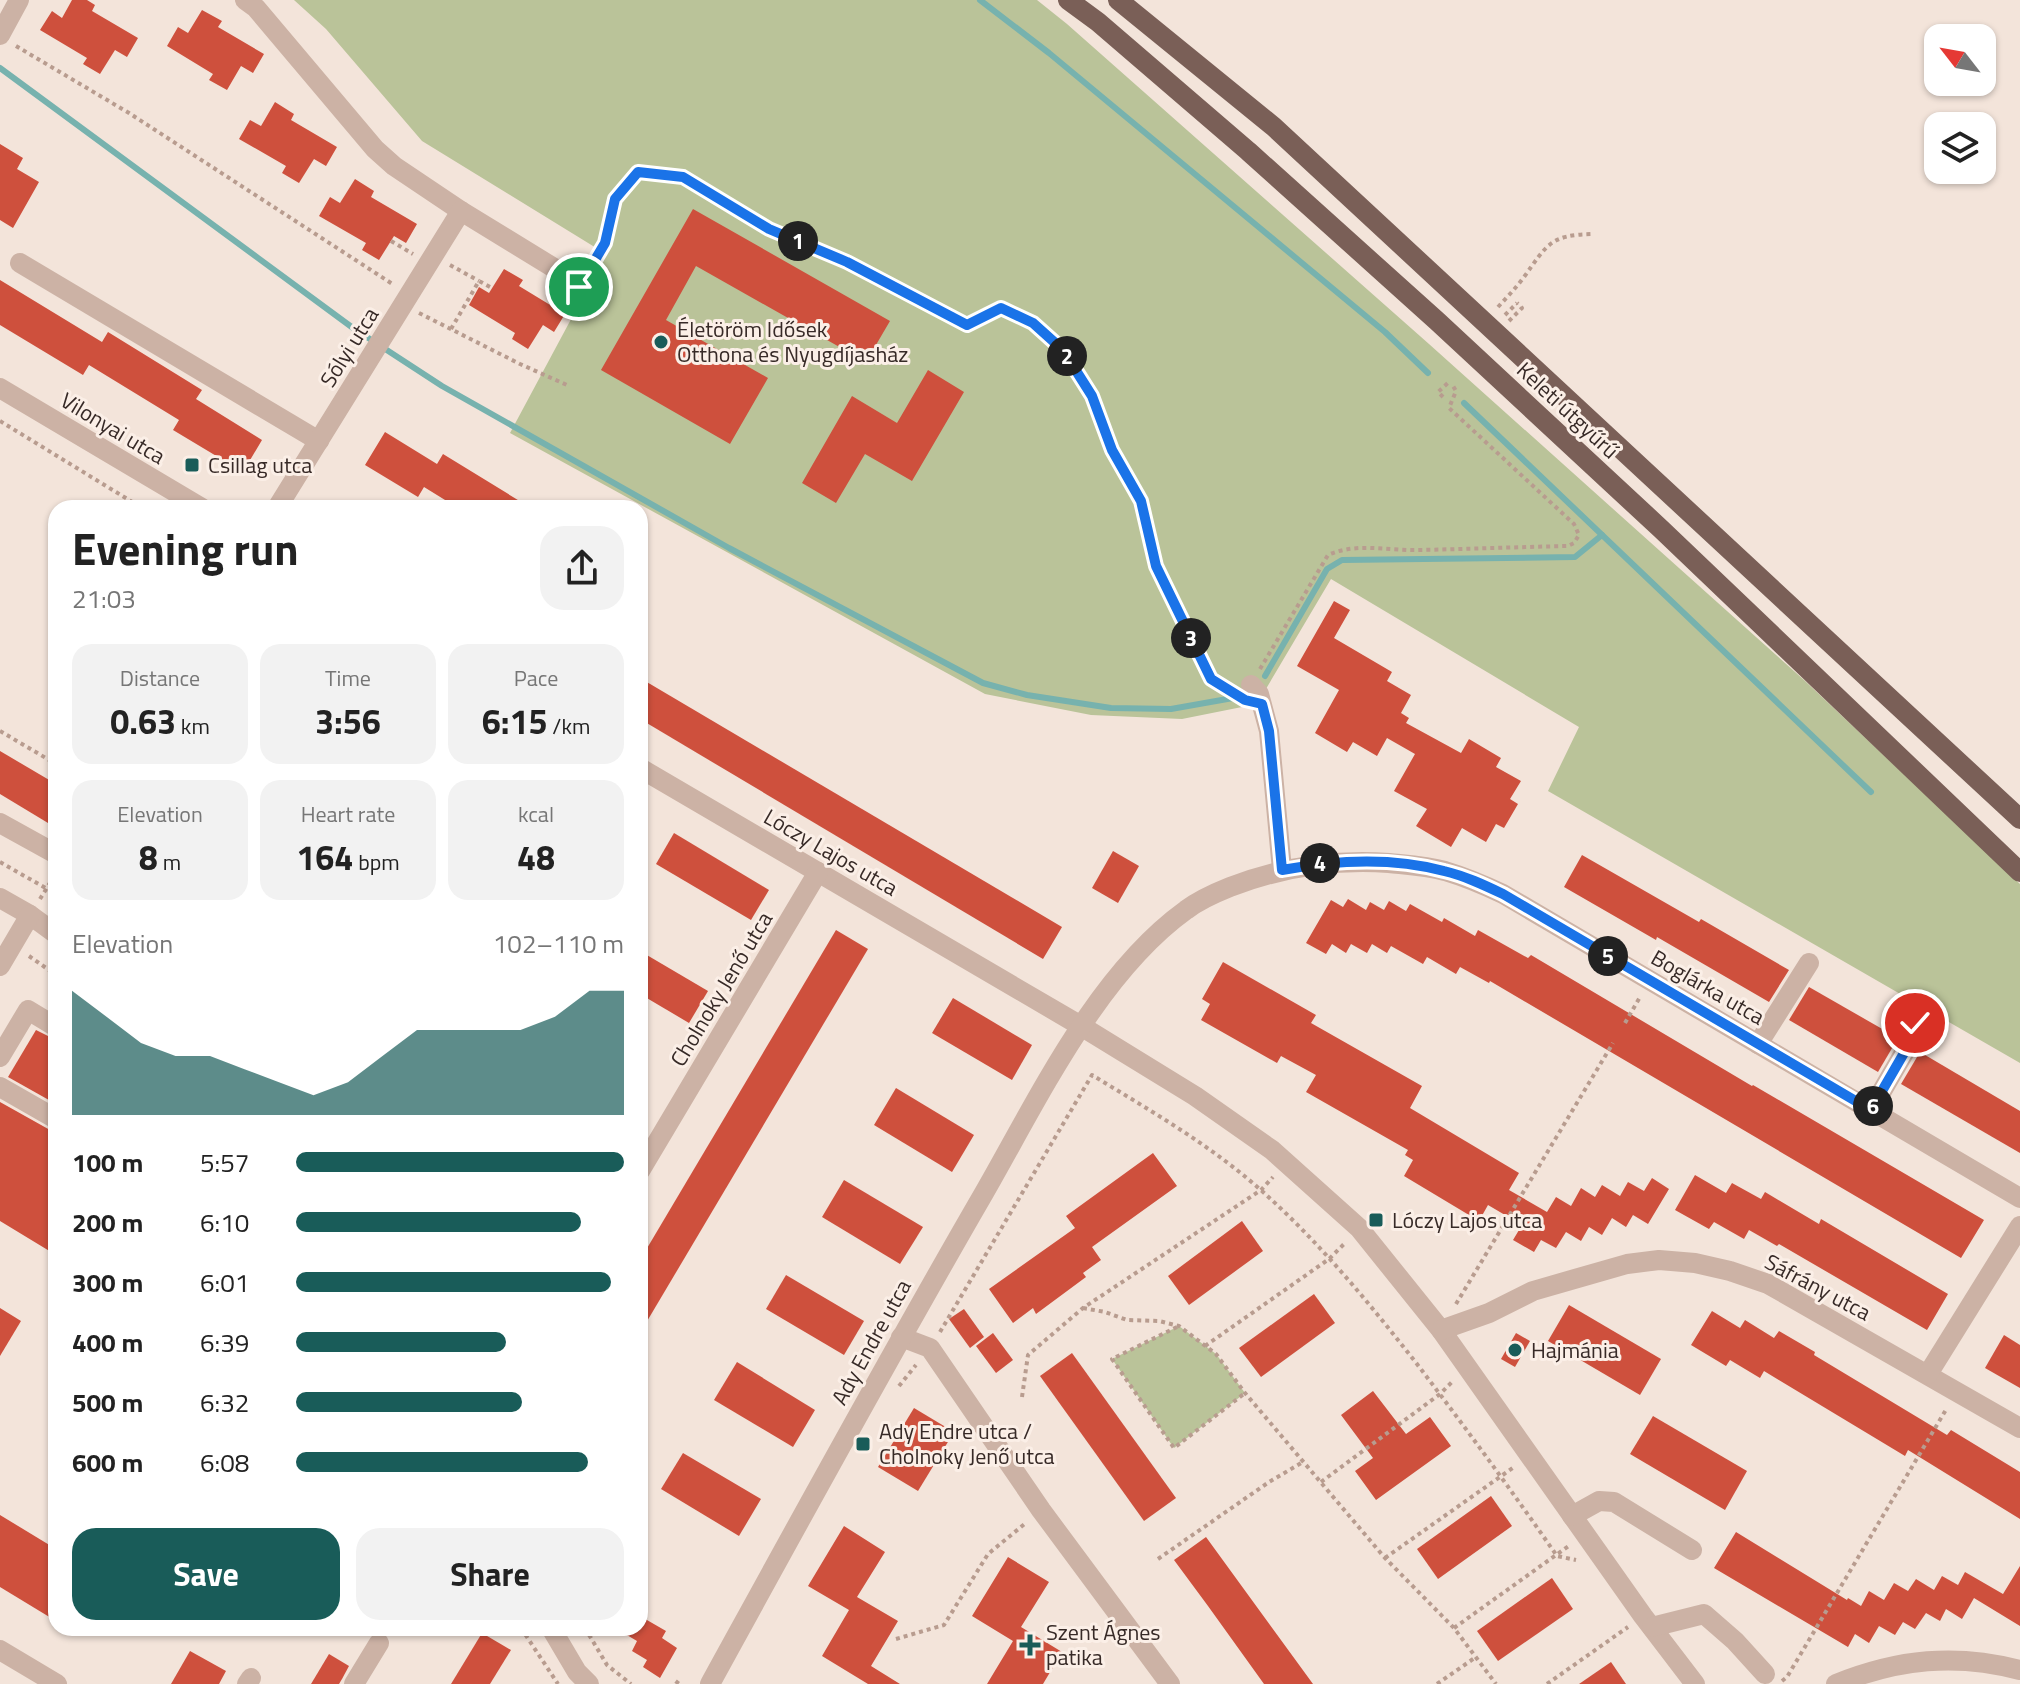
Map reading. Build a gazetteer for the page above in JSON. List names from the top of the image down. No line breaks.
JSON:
{"streets":{"main road":["Keleti útgyűrű"],"street":["Sólyi utca","Vilonyai utca","Lóczy Lajos utca","Boglárka utca","Cholnoky Jenő utca","Sáfrány utca","Ady Endre utca"]},"crossings":[["Lóczy Lajos utca","Boglárka utca"],["Lóczy Lajos utca","Cholnoky Jenő utca"],["Lóczy Lajos utca","Sáfrány utca"],["Lóczy Lajos utca","Ady Endre utca"],["Boglárka utca","Ady Endre utca"]],"places":{"other":["Életöröm Idősek Otthona és Nyugdíjasház","Hajmánia"],"transit":["Csillag utca","Lóczy Lajos utca","Ady Endre utca / Cholnoky Jenő utca"],"health":["Szent Ágnes patika"]},"north":"top left","page":{"pins":["1","2","3","4","5","6"],"heading":["Evening run","21:03"],"stats":[["Distance","0.63 km"],["Time","3:56"],["Pace","6:15 /km"],["Elevation","8 m"],["Heart rate","164 bpm"],["kcal","48"]],"chart":["Elevation","102–110 m"],"list":[{"name":"100 m","note":"5:57"},{"name":"200 m","note":"6:10"},{"name":"300 m","note":"6:01"},{"name":"400 m","note":"6:39"},{"name":"500 m","note":"6:32"},{"name":"600 m","note":"6:08"}],"buttons":["Save","Share"]}}
